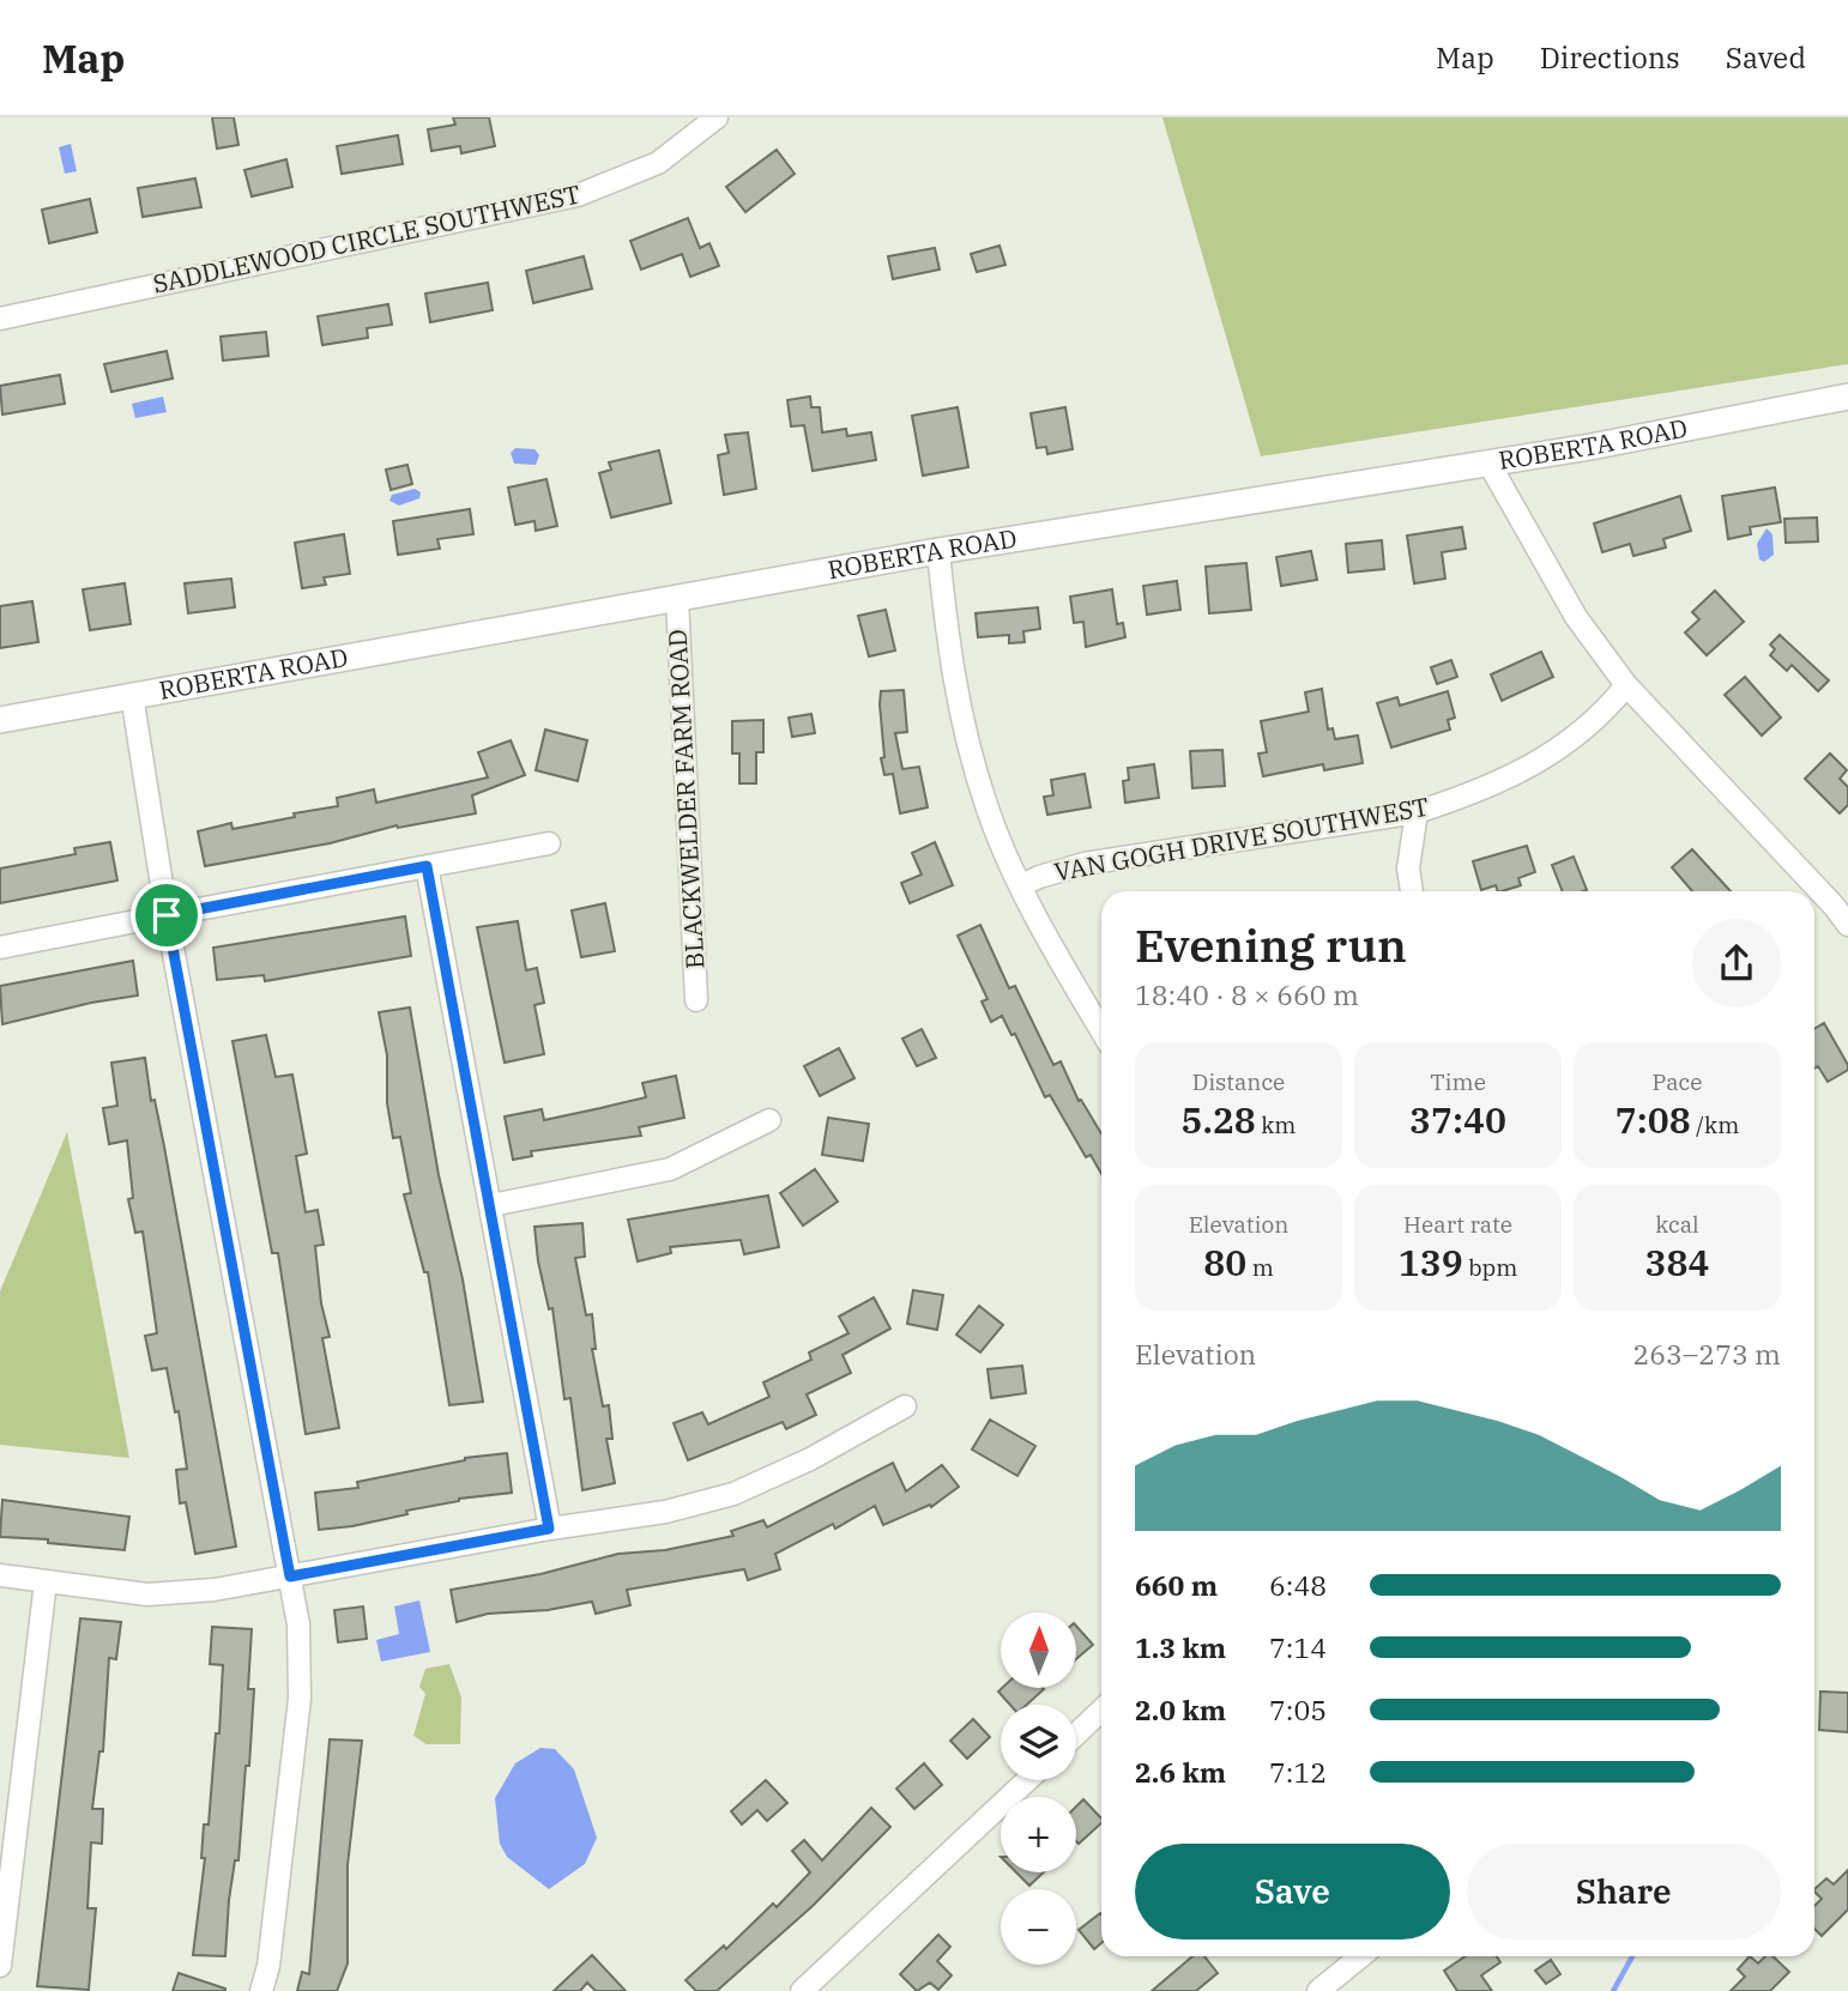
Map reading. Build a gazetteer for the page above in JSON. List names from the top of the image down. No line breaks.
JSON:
{"streets":{"street":["SADDLEWOOD CIRCLE SOUTHWEST","ROBERTA ROAD","BLACKWELDER FARM ROAD","VAN GOGH DRIVE SOUTHWEST"]},"crossings":[["ROBERTA ROAD","BLACKWELDER FARM ROAD"]],"north":"top","page":{"header":"Map","nav":["Map","Directions","Saved"],"heading":["Evening run","18:40 · 8 × 660 m"],"stats":[["Distance","5.28 km"],["Time","37:40"],["Pace","7:08 /km"],["Elevation","80 m"],["Heart rate","139 bpm"],["kcal","384"]],"chart":["Elevation","263–273 m"],"list":[{"name":"660 m","note":"6:48"},{"name":"1.3 km","note":"7:14"},{"name":"2.0 km","note":"7:05"},{"name":"2.6 km","note":"7:12"}],"map_buttons":["+","−"],"buttons":["Save","Share"]}}
